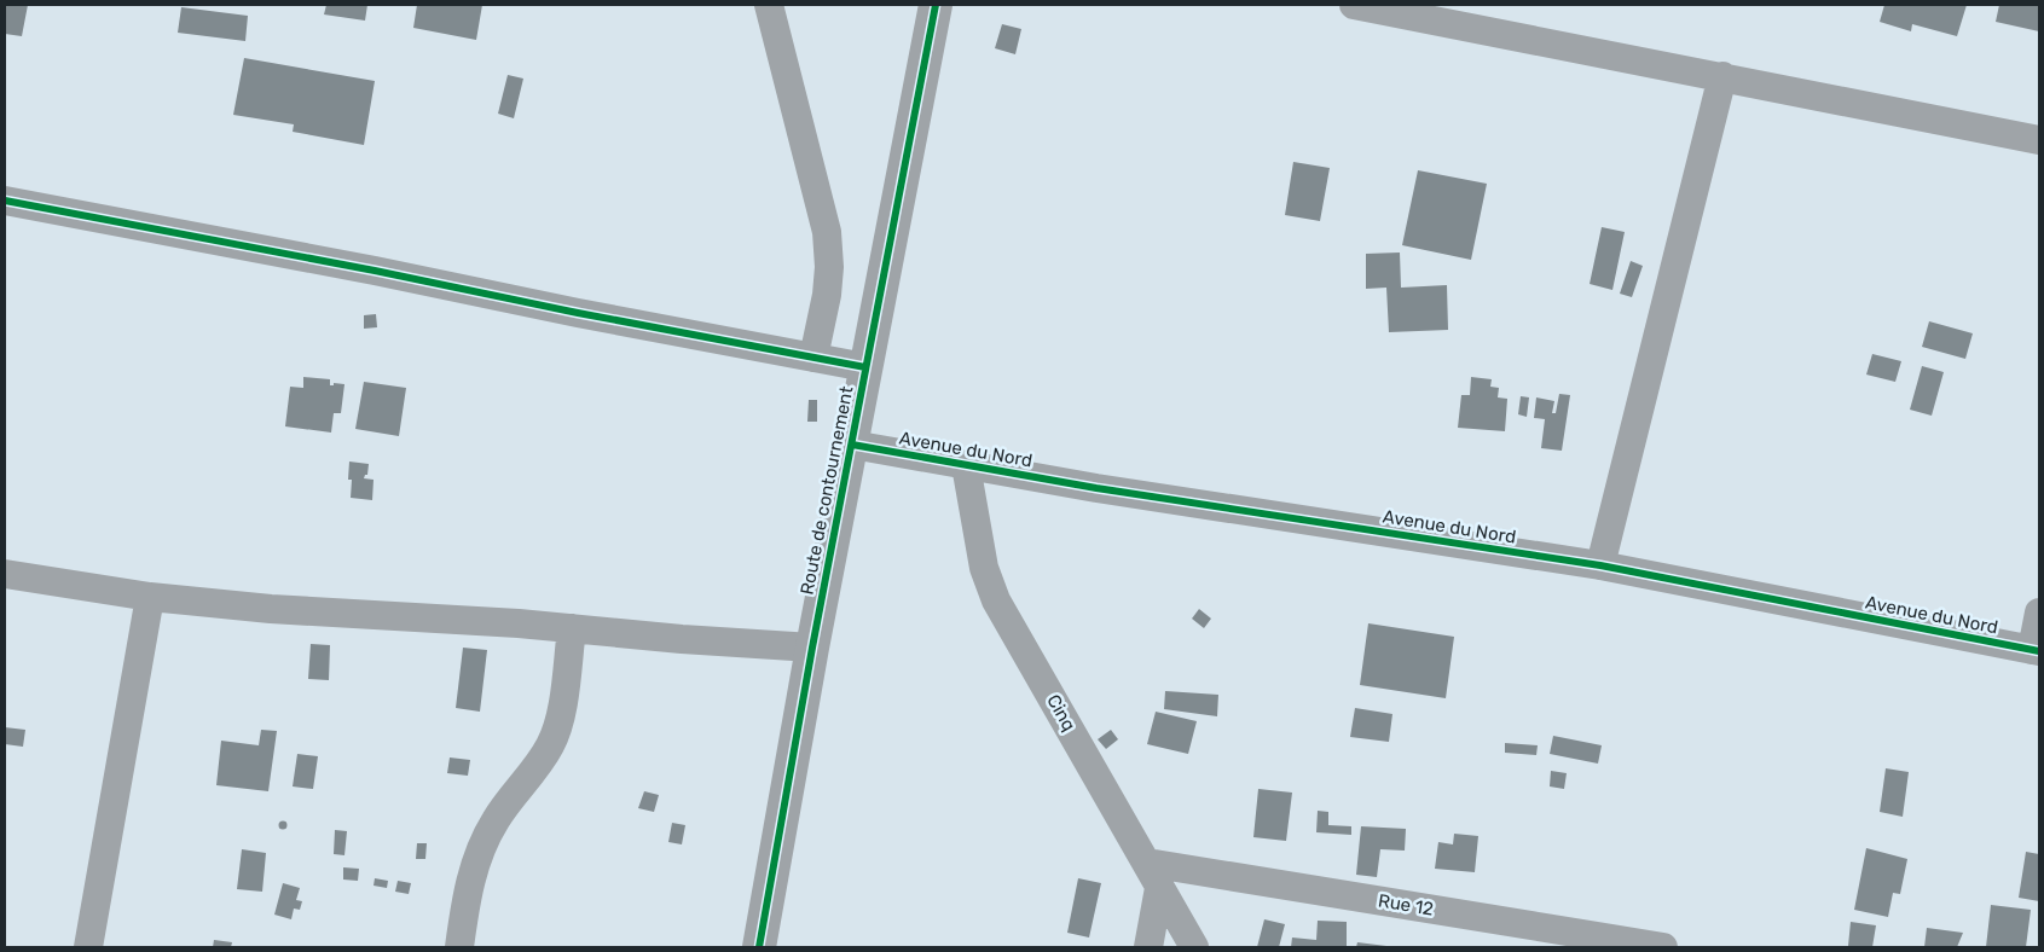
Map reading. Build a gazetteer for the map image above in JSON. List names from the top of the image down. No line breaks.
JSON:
{"streets":{"street":["Avenue du Nord","Route de contournement","Cinq","Rue 12"]},"crossings":[["Avenue du Nord","Route de contournement"],["Avenue du Nord","Cinq"],["Cinq","Rue 12"]]}
